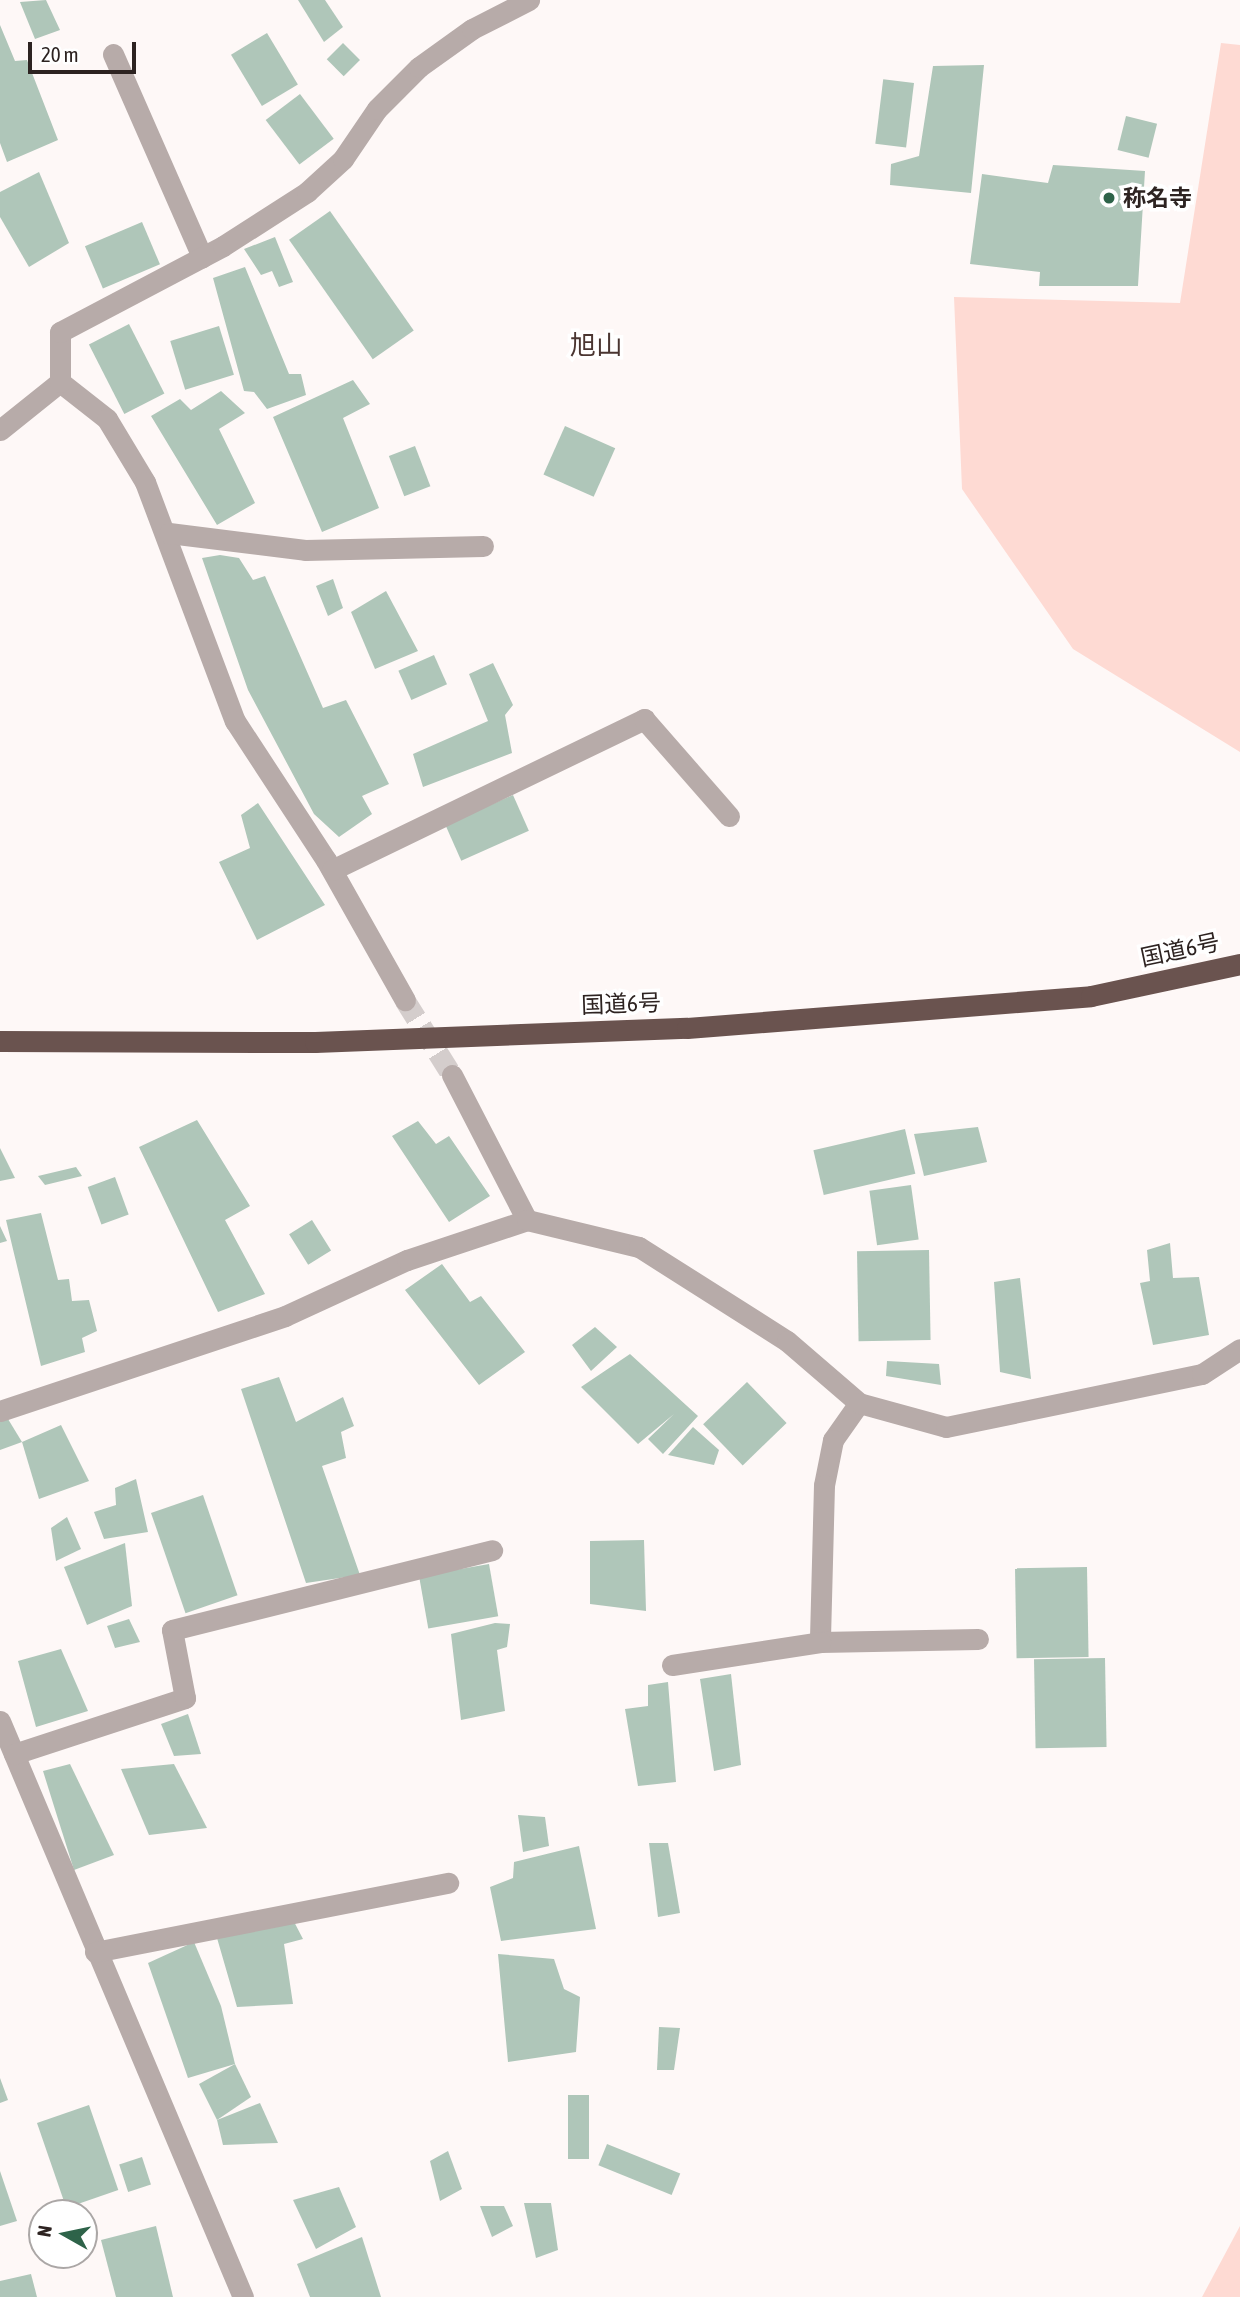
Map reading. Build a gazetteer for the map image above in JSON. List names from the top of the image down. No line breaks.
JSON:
{"streets":{"highway":["国道6号"]},"districts":["旭山"],"places":["称名寺"],"scale_bar":"20 m","north":"left"}
